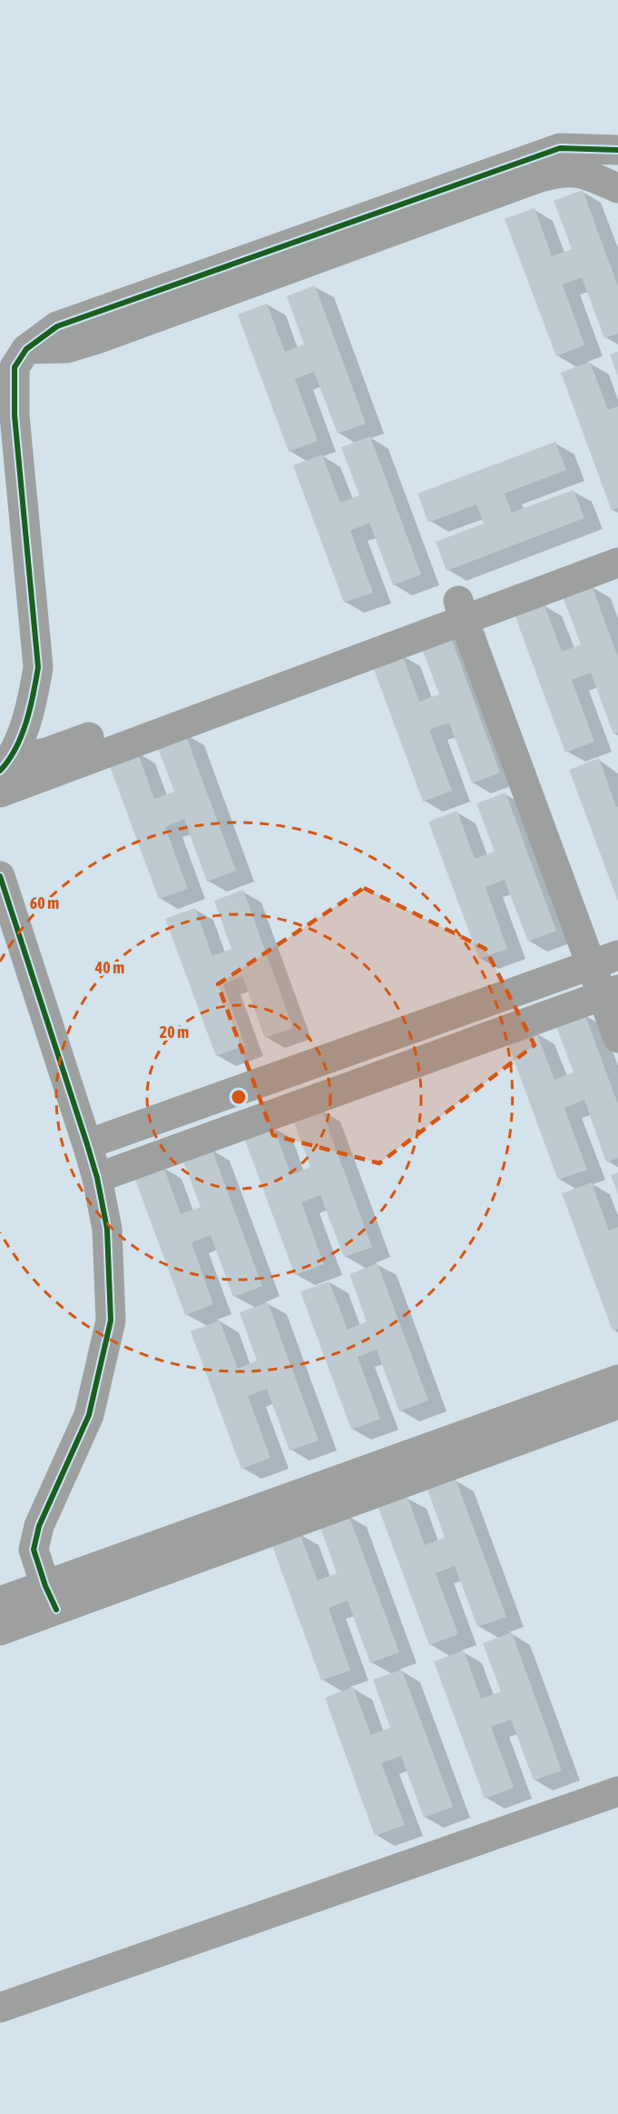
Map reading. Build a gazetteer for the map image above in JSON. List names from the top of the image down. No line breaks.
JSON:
{"rings":["60 m","40 m","20 m"]}
